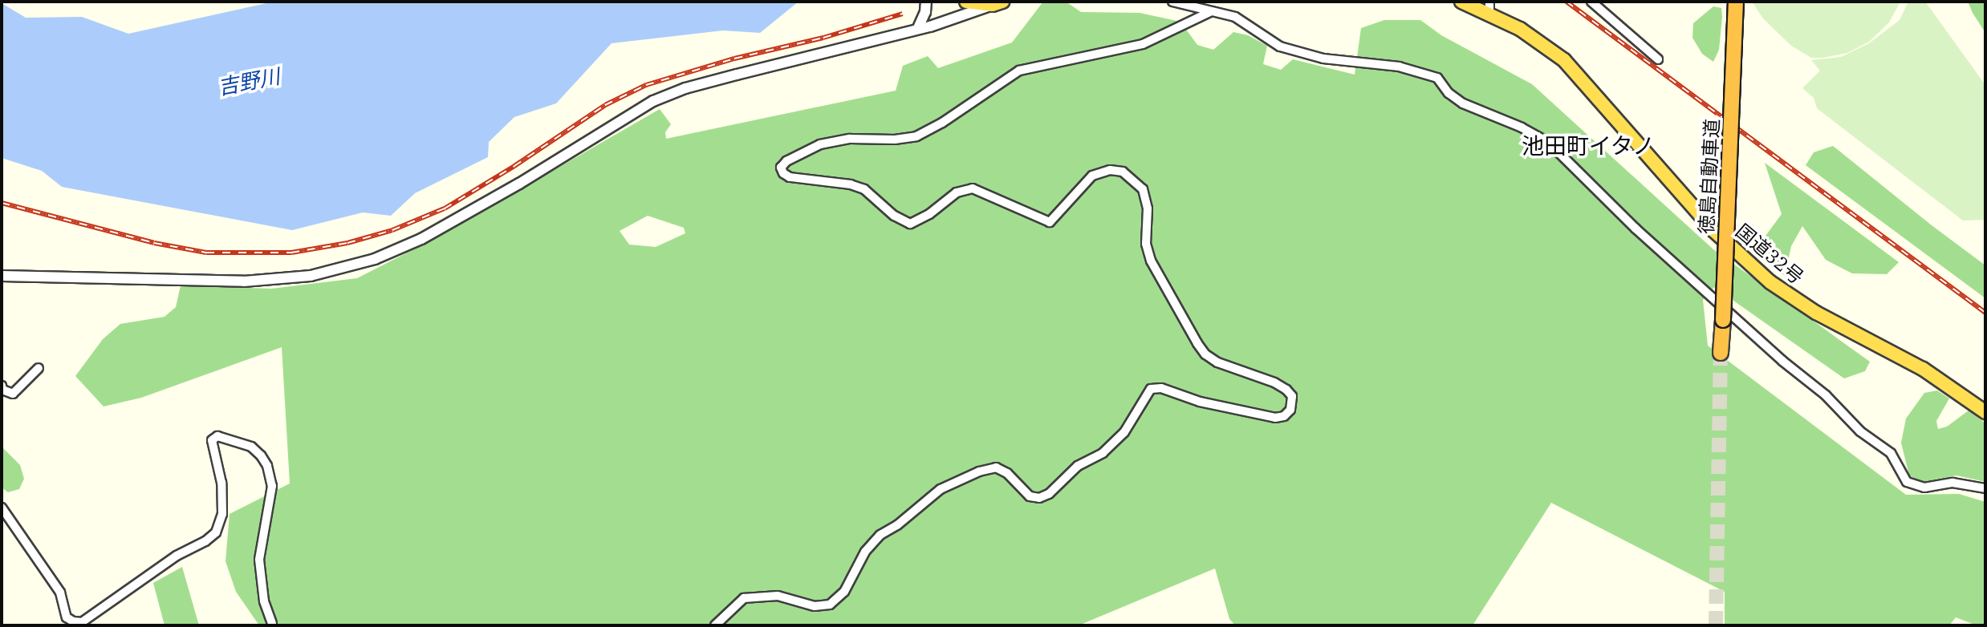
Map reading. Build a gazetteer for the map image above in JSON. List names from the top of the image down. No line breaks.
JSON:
{"streets":{"highway":["徳島自動車道","国道32号"]},"districts":["池田町イタノ"],"water":["吉野川"]}
